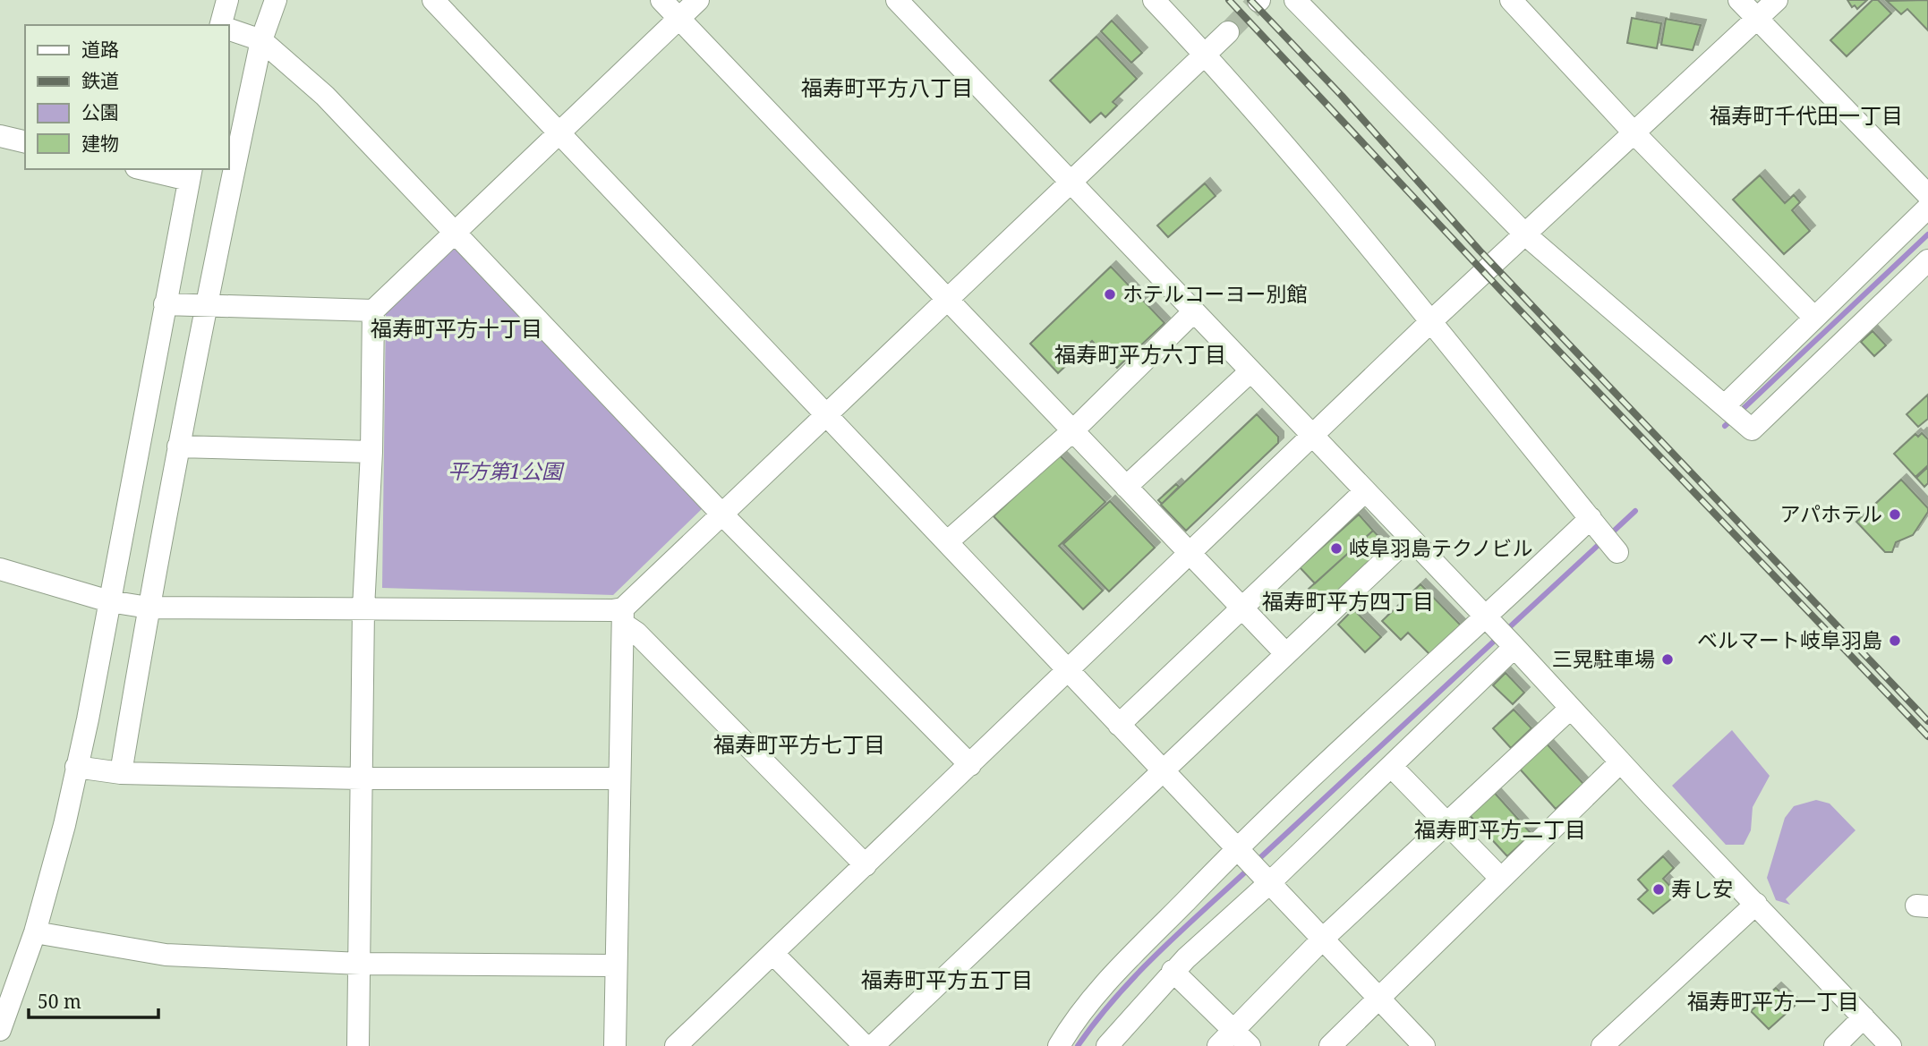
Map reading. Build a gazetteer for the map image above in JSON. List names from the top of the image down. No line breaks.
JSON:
{"districts":["福寿町平方八丁目","福寿町千代田一丁目","福寿町平方十丁目","福寿町平方六丁目","福寿町平方四丁目","福寿町平方七丁目","福寿町平方二丁目","福寿町平方五丁目","福寿町平方一丁目"],"parks":["平方第1公園"],"places":["ホテルコーヨー別館","アパホテル","岐阜羽島テクノビル","ベルマート岐阜羽島","三晃駐車場","寿し安"],"legend":["道路","鉄道","公園","建物"],"scale_bar":"50 m"}
